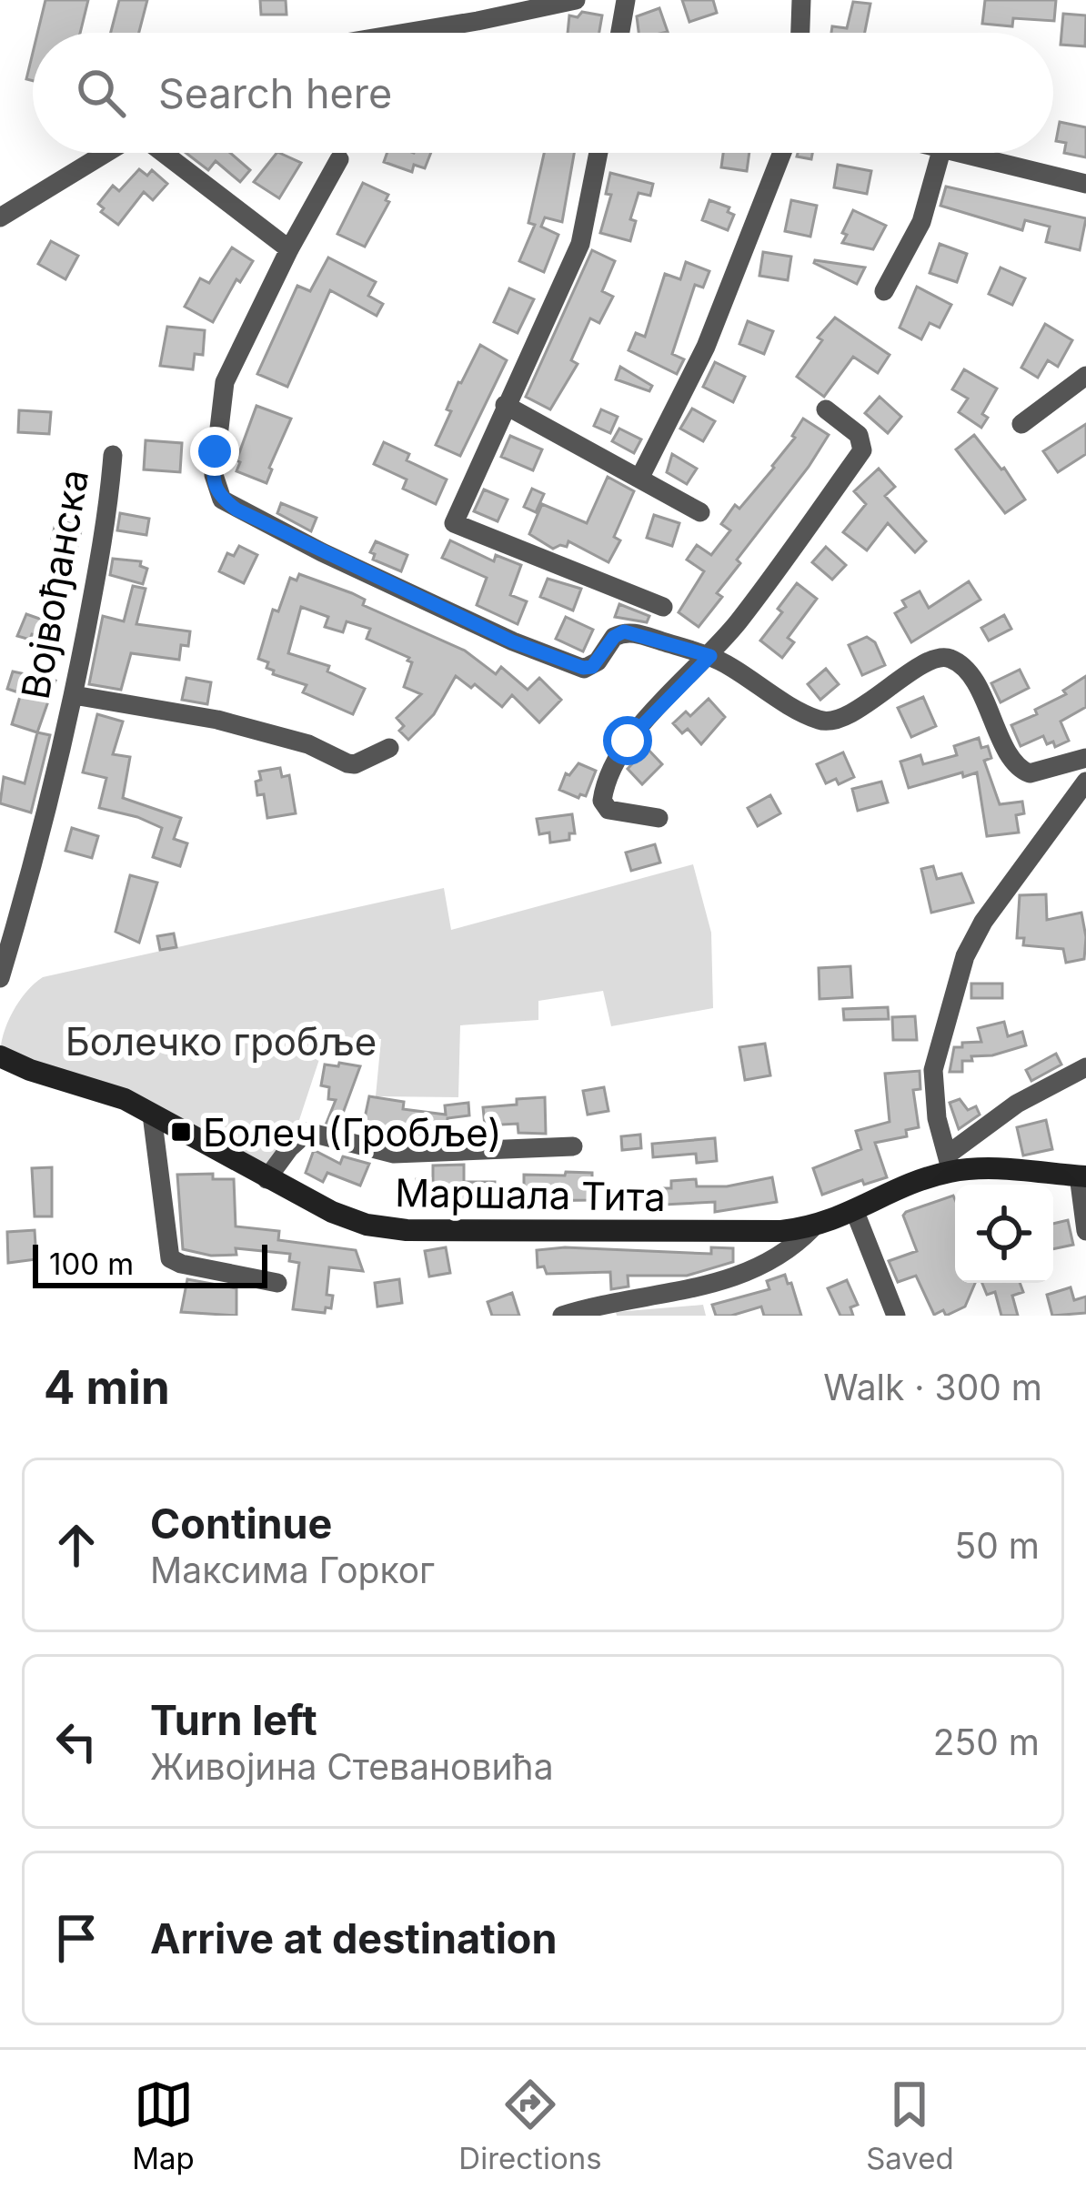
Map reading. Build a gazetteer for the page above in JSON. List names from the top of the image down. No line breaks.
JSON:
{"streets":{"street":["Војвођанска","Маршала Тита"]},"parks":["Болечко гробље"],"places":{"transit":["Болеч (Гробље)"]},"scale_bar":"100 m","page":{"search":"Search here","scale":"100 m","heading":["4 min","Walk · 300 m"],"list":[["Continue","Максима Горког","50 m"],["Turn left","Живојина Стевановића","250 m"],"Arrive at destination"],"nav":["Map","Directions","Saved"]}}
